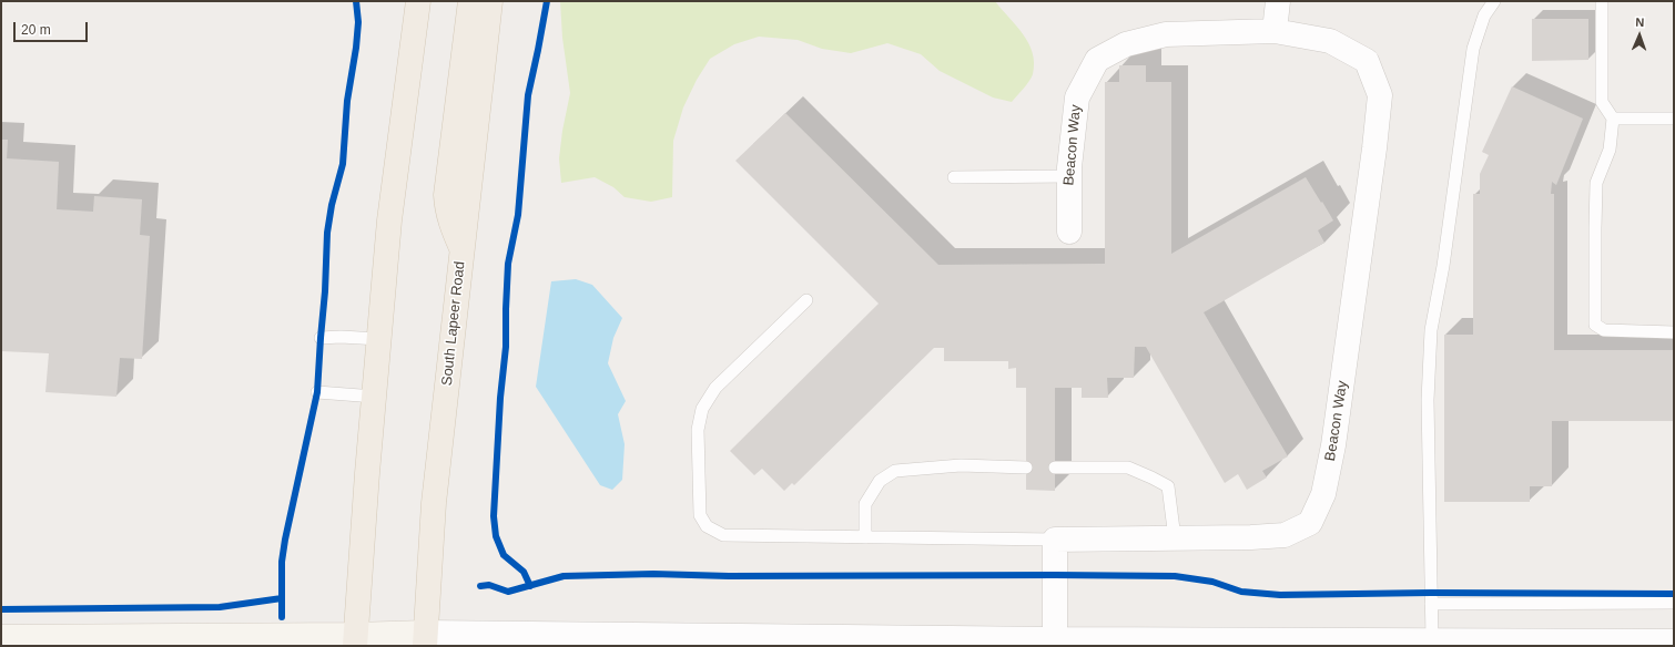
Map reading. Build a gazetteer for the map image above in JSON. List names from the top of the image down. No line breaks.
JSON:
{"streets":{"main road":["South Lapeer Road"],"street":["Beacon Way"]},"scale_bar":"20 m","north":"top"}
